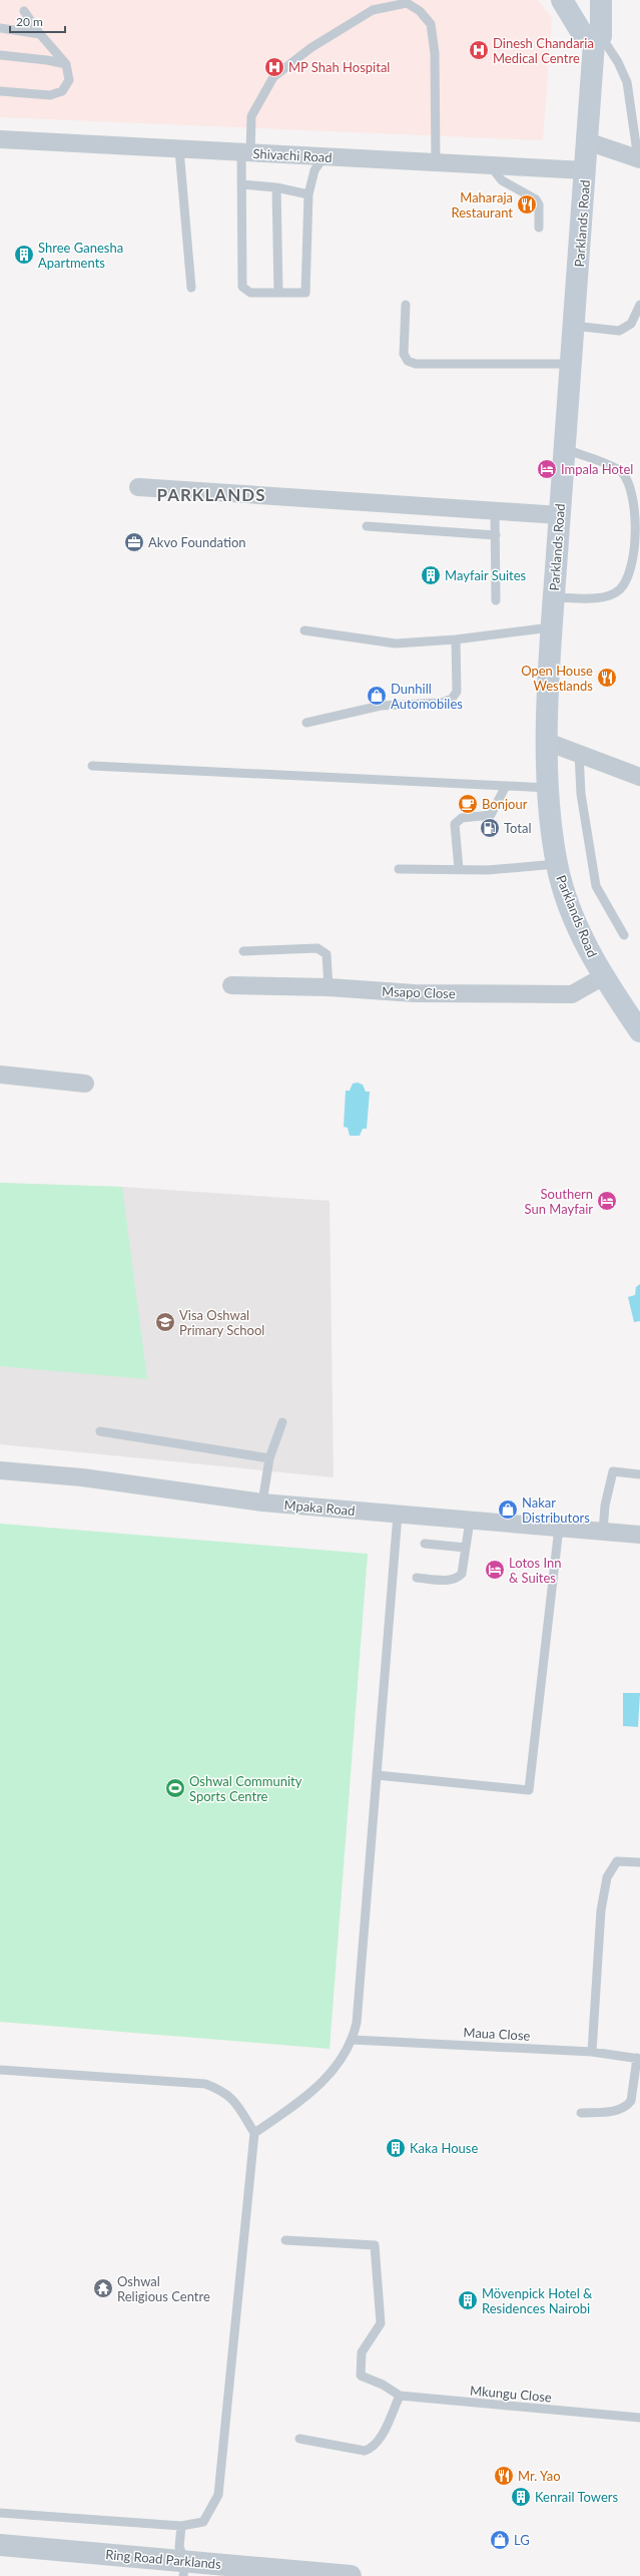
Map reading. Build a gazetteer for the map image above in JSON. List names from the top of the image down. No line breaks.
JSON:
{"streets":{"main road":["Parklands Road"],"street":["Shivachi Road","Msapo Close","Mpaka Road","Ring Road Parklands"],"lane":["Maua Close","Mkungu Close"]},"crossings":[["Shivachi Road","Parklands Road"],["Parklands Road","Msapo Close"]],"districts":["PARKLANDS"],"places":{"hospital":["Dinesh Chandaria Medical Centre","MP Shah Hospital"],"restaurant":["Maharaja Restaurant","Open House Westlands","Mr. Yao"],"building":["Shree Ganesha Apartments","Mayfair Suites","Kaka House","Mövenpick Hotel & Residences Nairobi","Kenrail Towers"],"hotel":["Impala Hotel","Southern Sun Mayfair","Lotos Inn & Suites"],"office":["Akvo Foundation"],"shop":["Dunhill Automobiles","Nakar Distributors","LG"],"cafe":["Bonjour"],"fuel station":["Total"],"school or university":["Visa Oshwal Primary School"],"sports":["Oshwal Community Sports Centre"],"temple":["Oshwal Religious Centre"]},"scale_bar":"20 m"}
